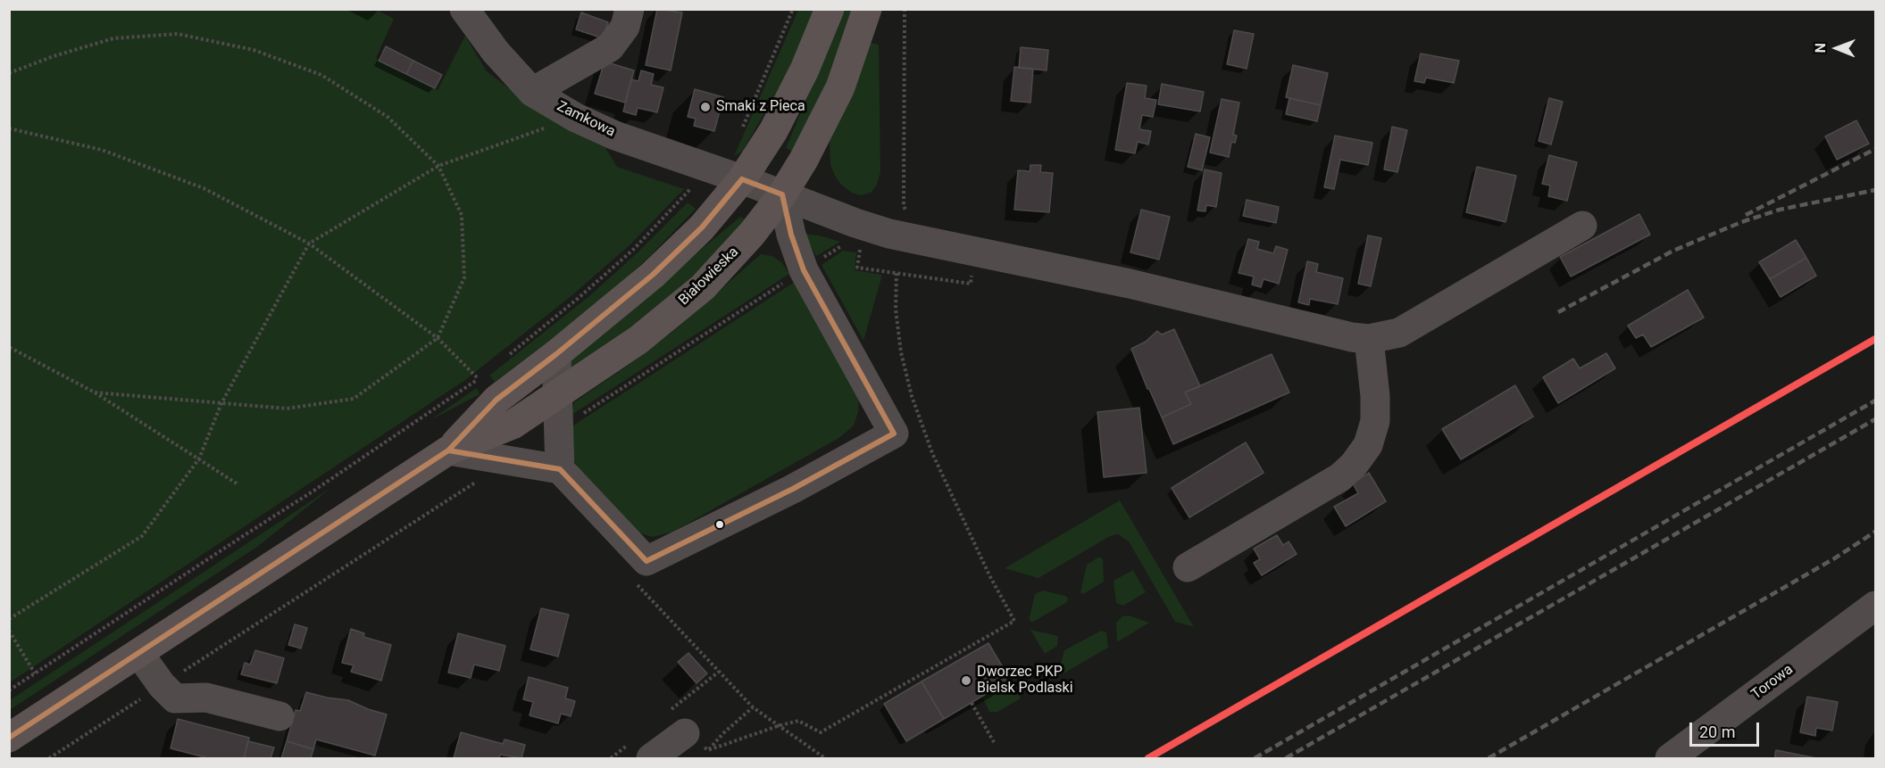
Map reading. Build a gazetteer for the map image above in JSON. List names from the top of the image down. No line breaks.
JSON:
{"streets":{"main road":["Białowieska"],"street":["Zamkowa","Torowa"]},"crossings":[["Zamkowa","Białowieska"]],"places":["Smaki z Pieca","Dworzec PKP Bielsk Podlaski"],"scale_bar":"20 m","north":"left"}
